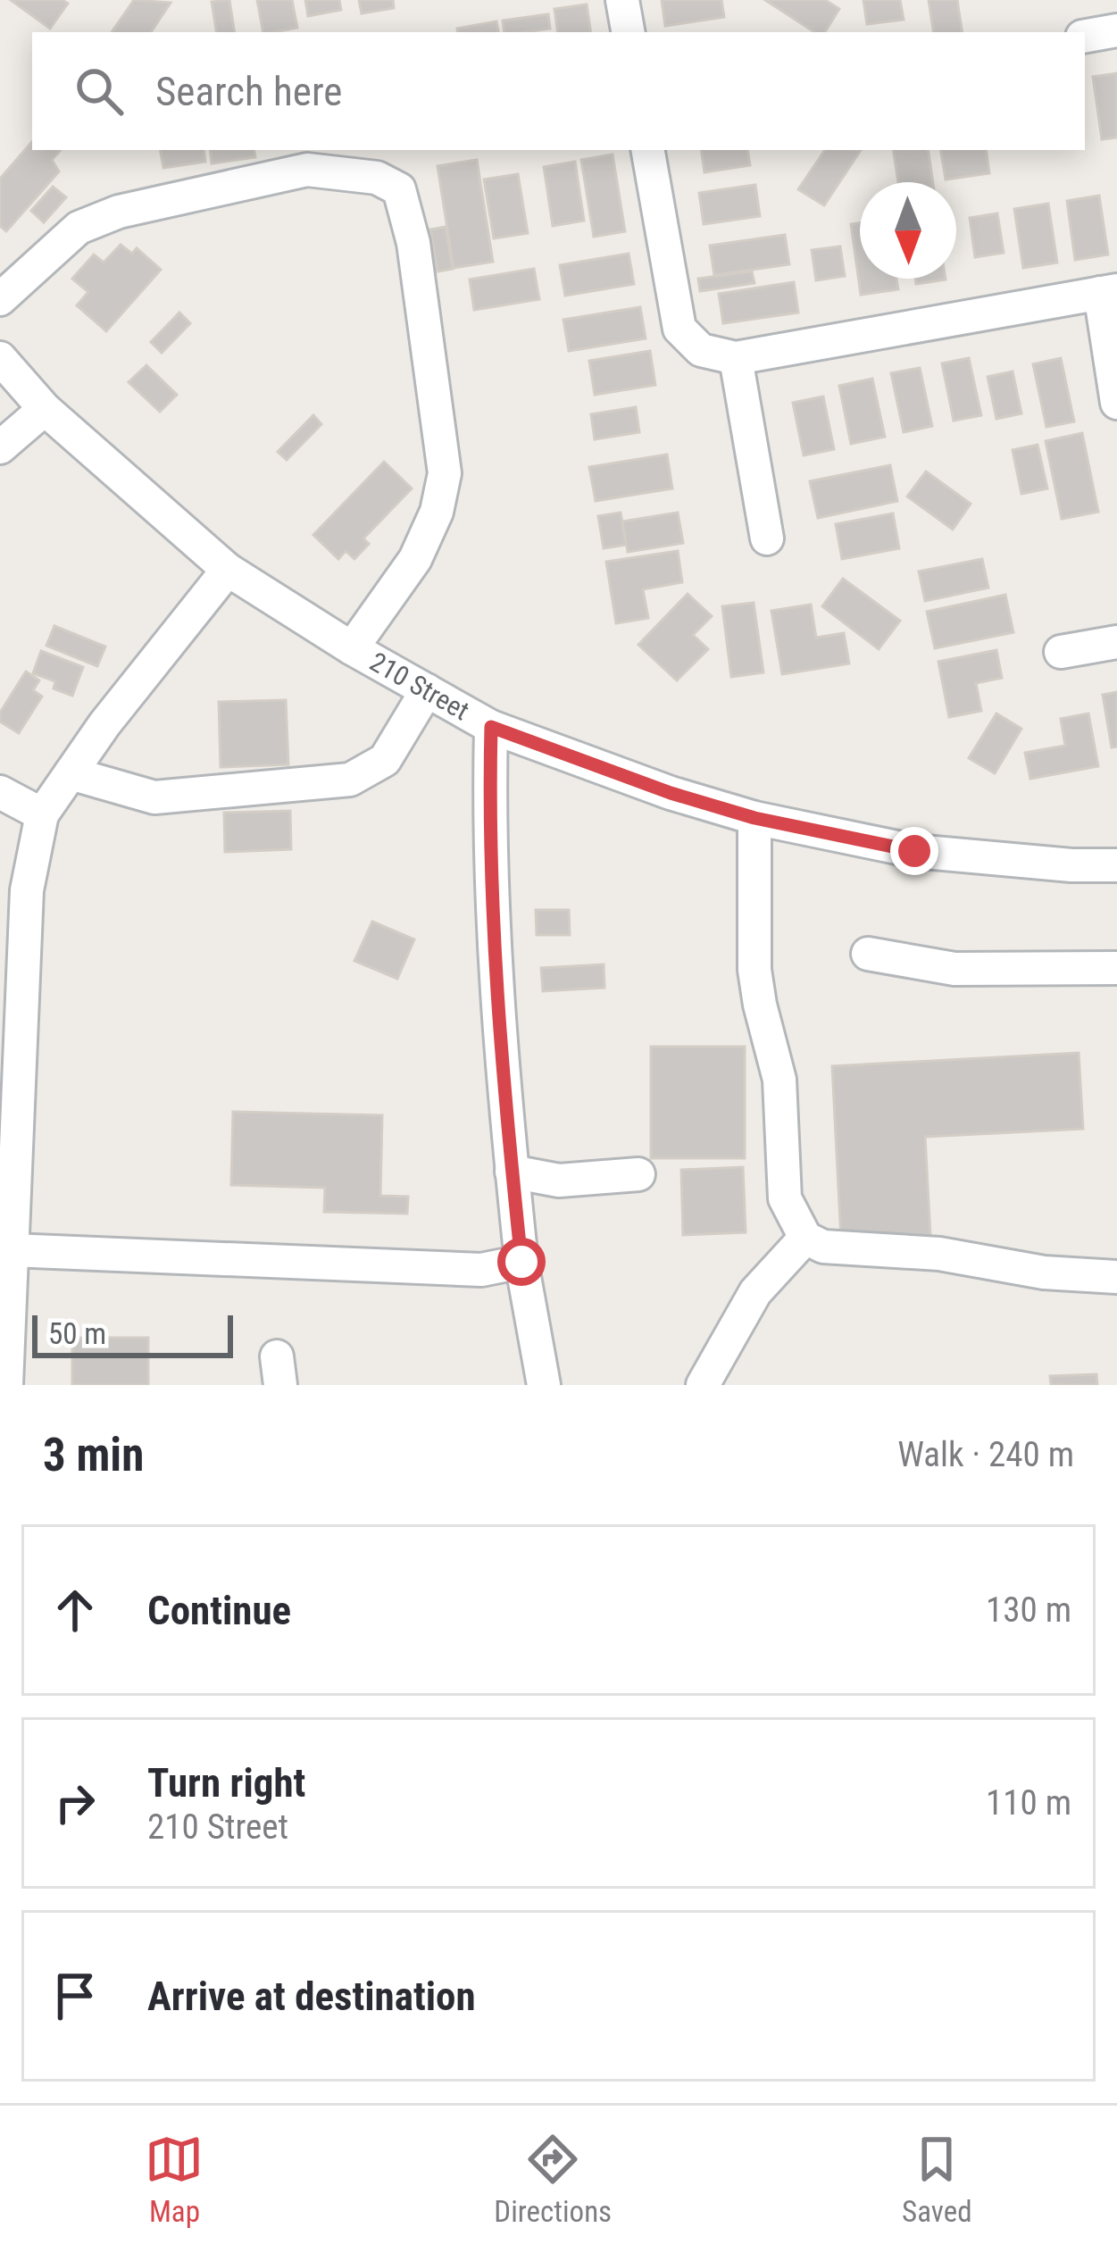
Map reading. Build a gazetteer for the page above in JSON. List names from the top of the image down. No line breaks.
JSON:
{"streets":{"street":["210 Street"]},"scale_bar":"50 m","north":"bottom","page":{"search":"Search here","scale":"50 m","heading":["3 min","Walk · 240 m"],"list":[["Continue","130 m"],["Turn right","210 Street","110 m"],"Arrive at destination"],"nav":["Map","Directions","Saved"]}}
